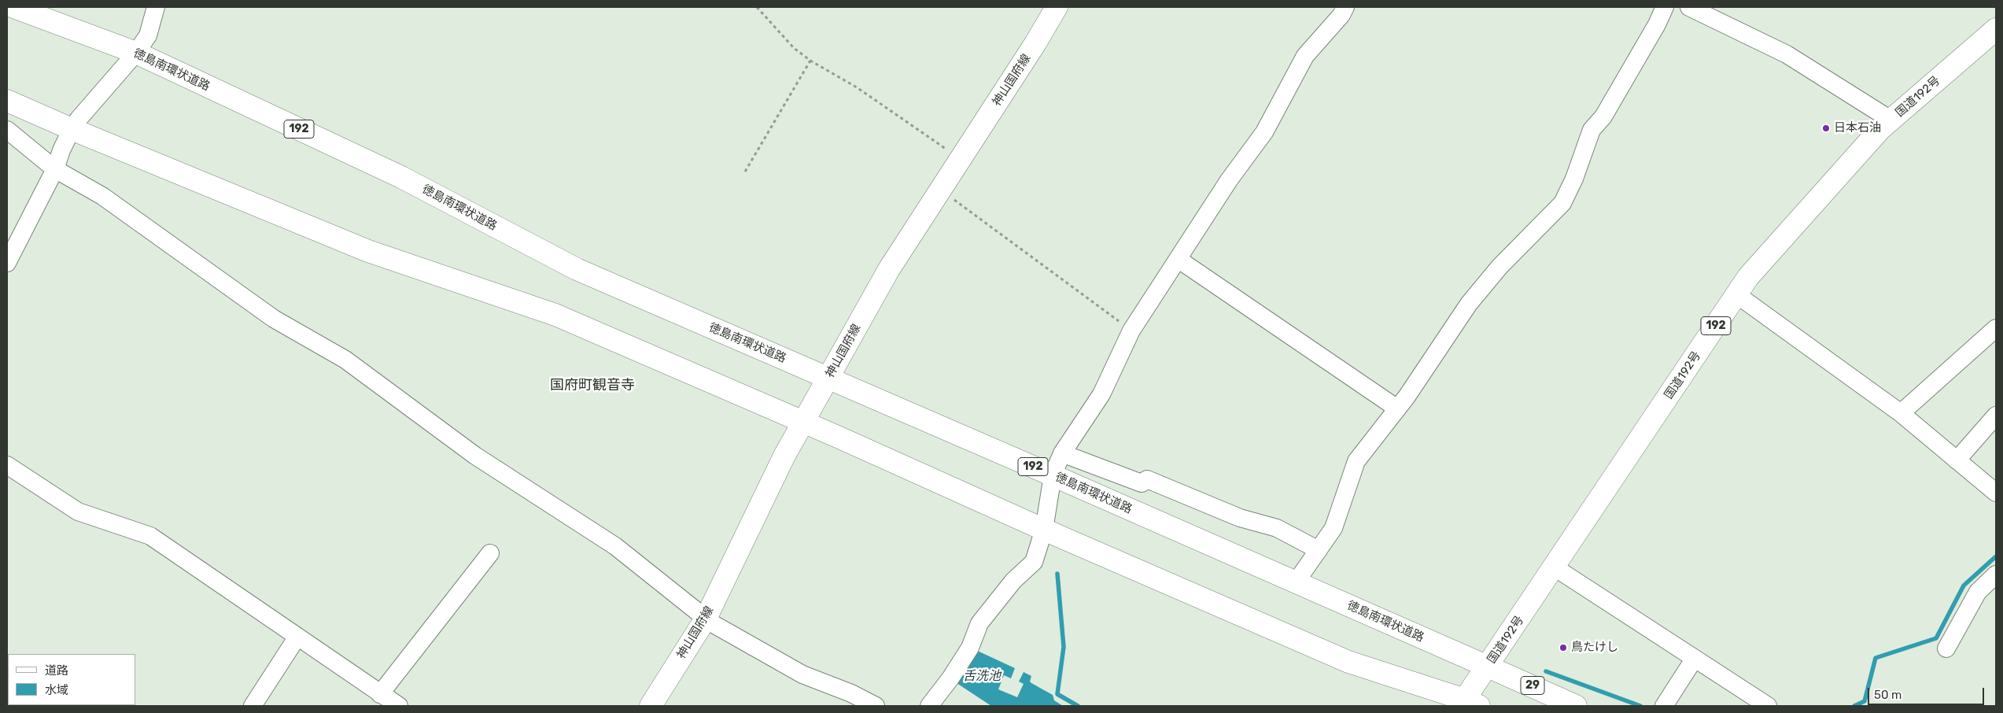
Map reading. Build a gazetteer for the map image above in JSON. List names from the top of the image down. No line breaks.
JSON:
{"streets":{"main road":["徳島南環状道路","神山国府線","国道192号","192","29"]},"crossings":[["徳島南環状道路","神山国府線"],["徳島南環状道路","国道192号"],["徳島南環状道路","29"],["神山国府線","192"],["国道192号","192"],["国道192号","29"]],"districts":["国府町観音寺"],"water":["舌洗池"],"places":["日本石油","鳥たけし"],"legend":["道路","水域"],"scale_bar":"50 m"}
